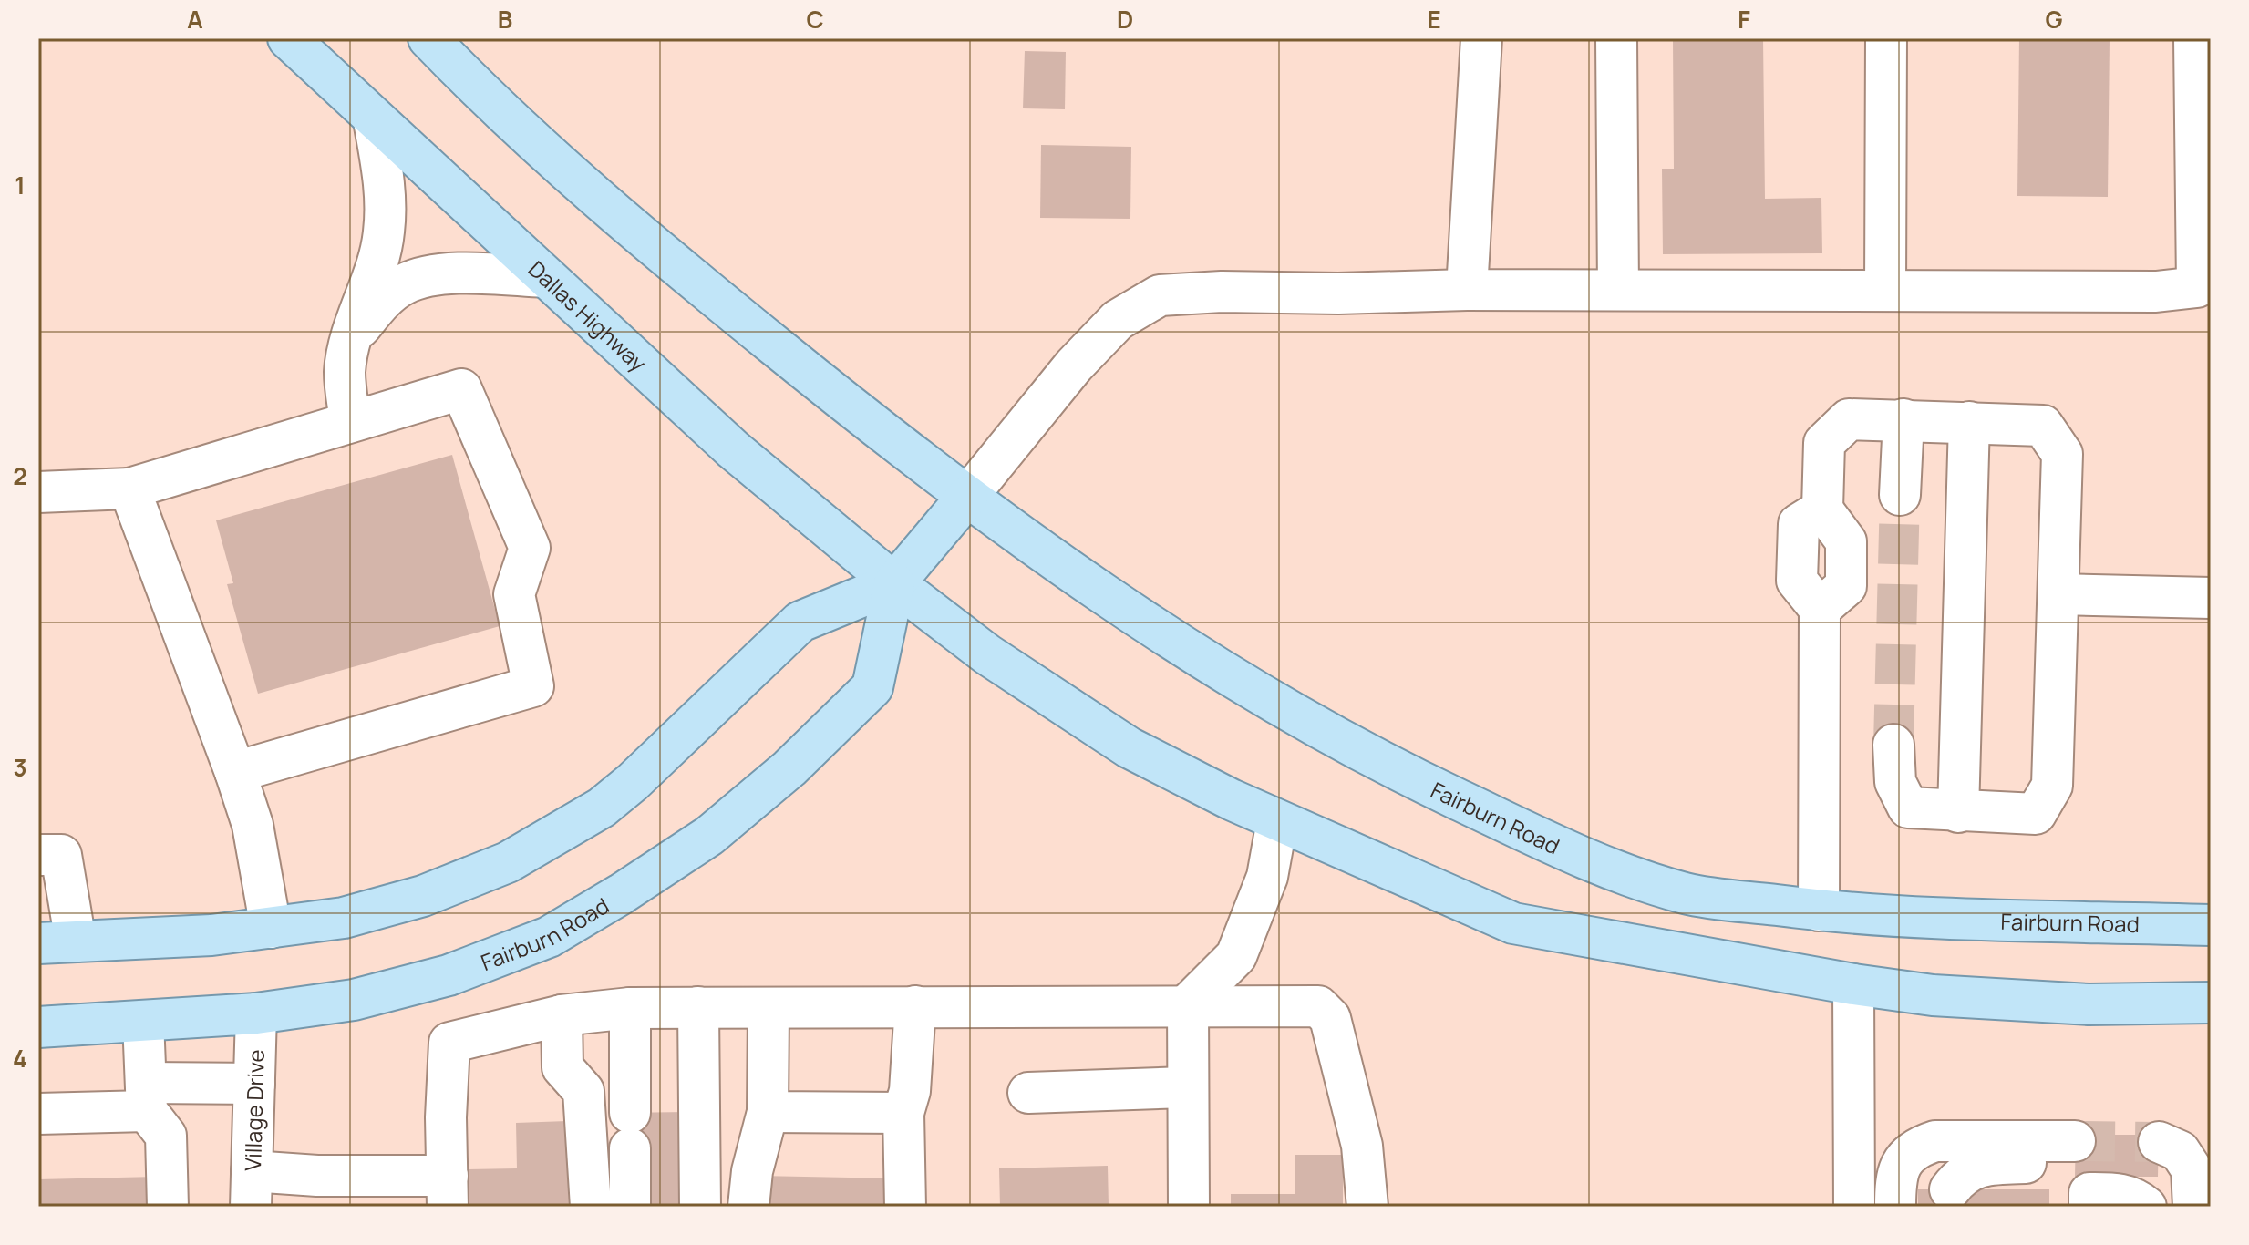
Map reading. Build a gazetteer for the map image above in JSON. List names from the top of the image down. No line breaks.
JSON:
{"streets":{"main road":["Dallas Highway","Fairburn Road"],"street":["Village Drive"]},"crossings":[["Dallas Highway","Fairburn Road"],["Fairburn Road","Village Drive"]],"grid":{"columns":["A","B","C","D","E","F","G"],"rows":["1","2","3","4"]}}
